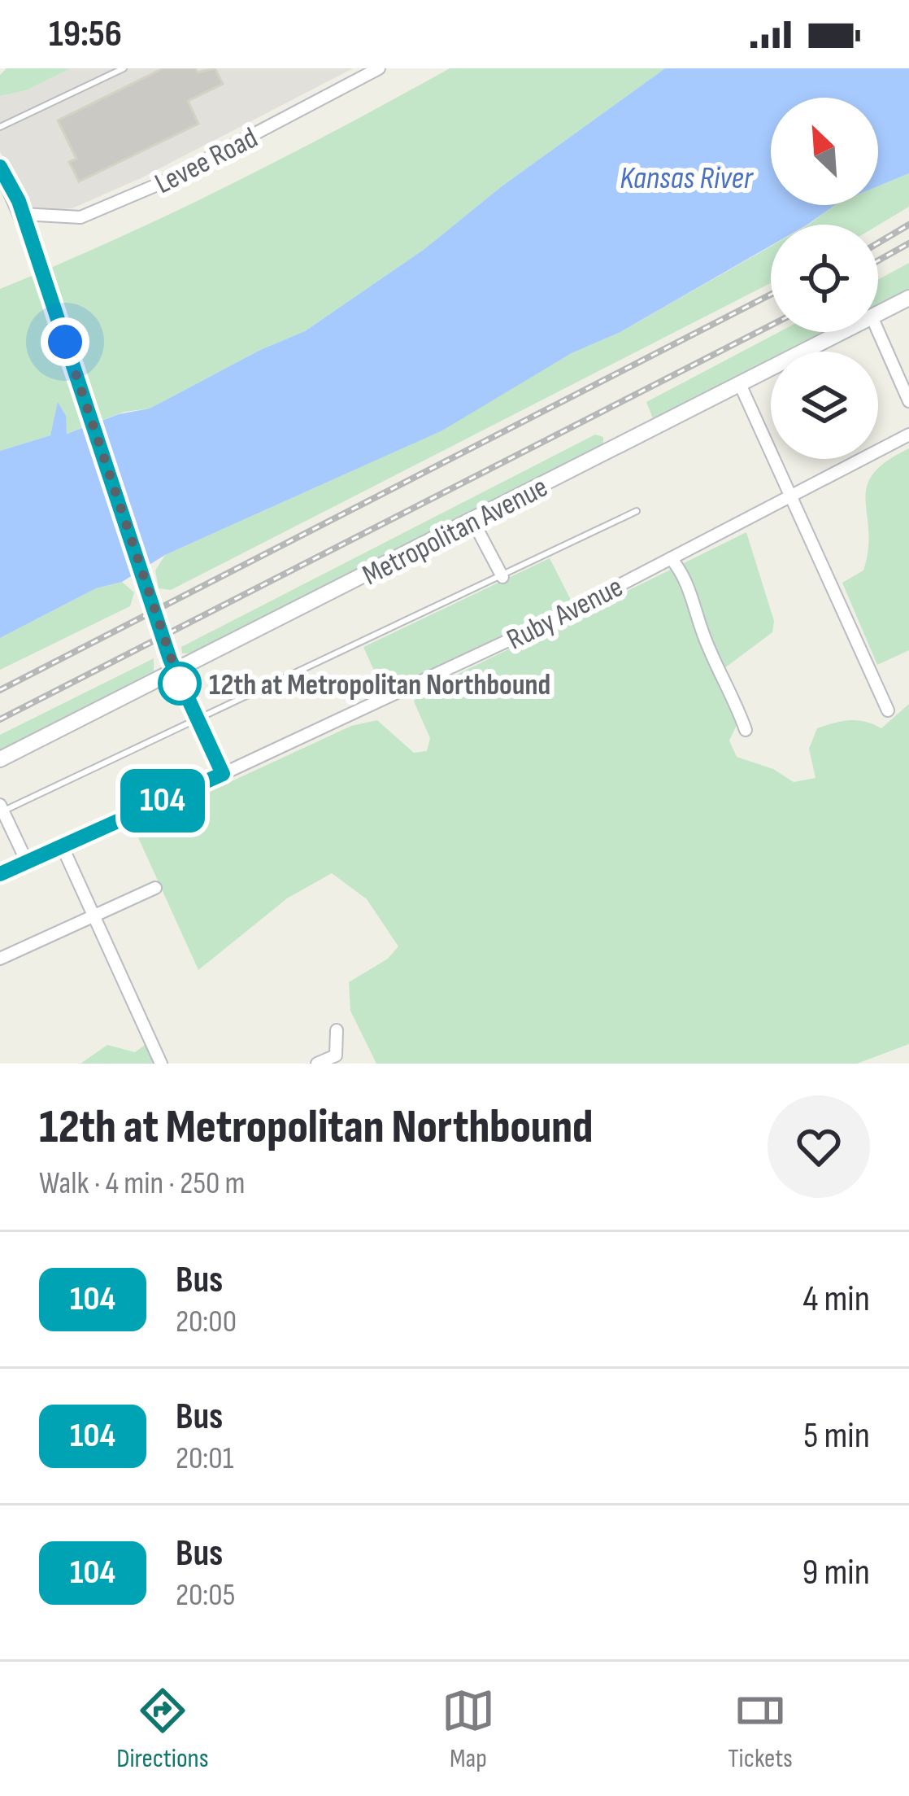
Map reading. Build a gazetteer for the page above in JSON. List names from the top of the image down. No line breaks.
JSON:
{"streets":{"main road":["Metropolitan Avenue","Ruby Avenue"],"street":["Levee Road"]},"water":["Kansas River"],"places":["12th at Metropolitan Northbound"],"lines":["bus line 104"],"north":"top left","page":{"status":"19:56","on_map":"104","heading":["12th at Metropolitan Northbound","Walk · 4 min · 250 m"],"list":[{"mark":"104","name":"Bus","note":"20:00","value":"4 min"},{"mark":"104","name":"Bus","note":"20:01","value":"5 min"},{"mark":"104","name":"Bus","note":"20:05","value":"9 min"}],"tabs":["Directions","Map","Tickets"]}}
